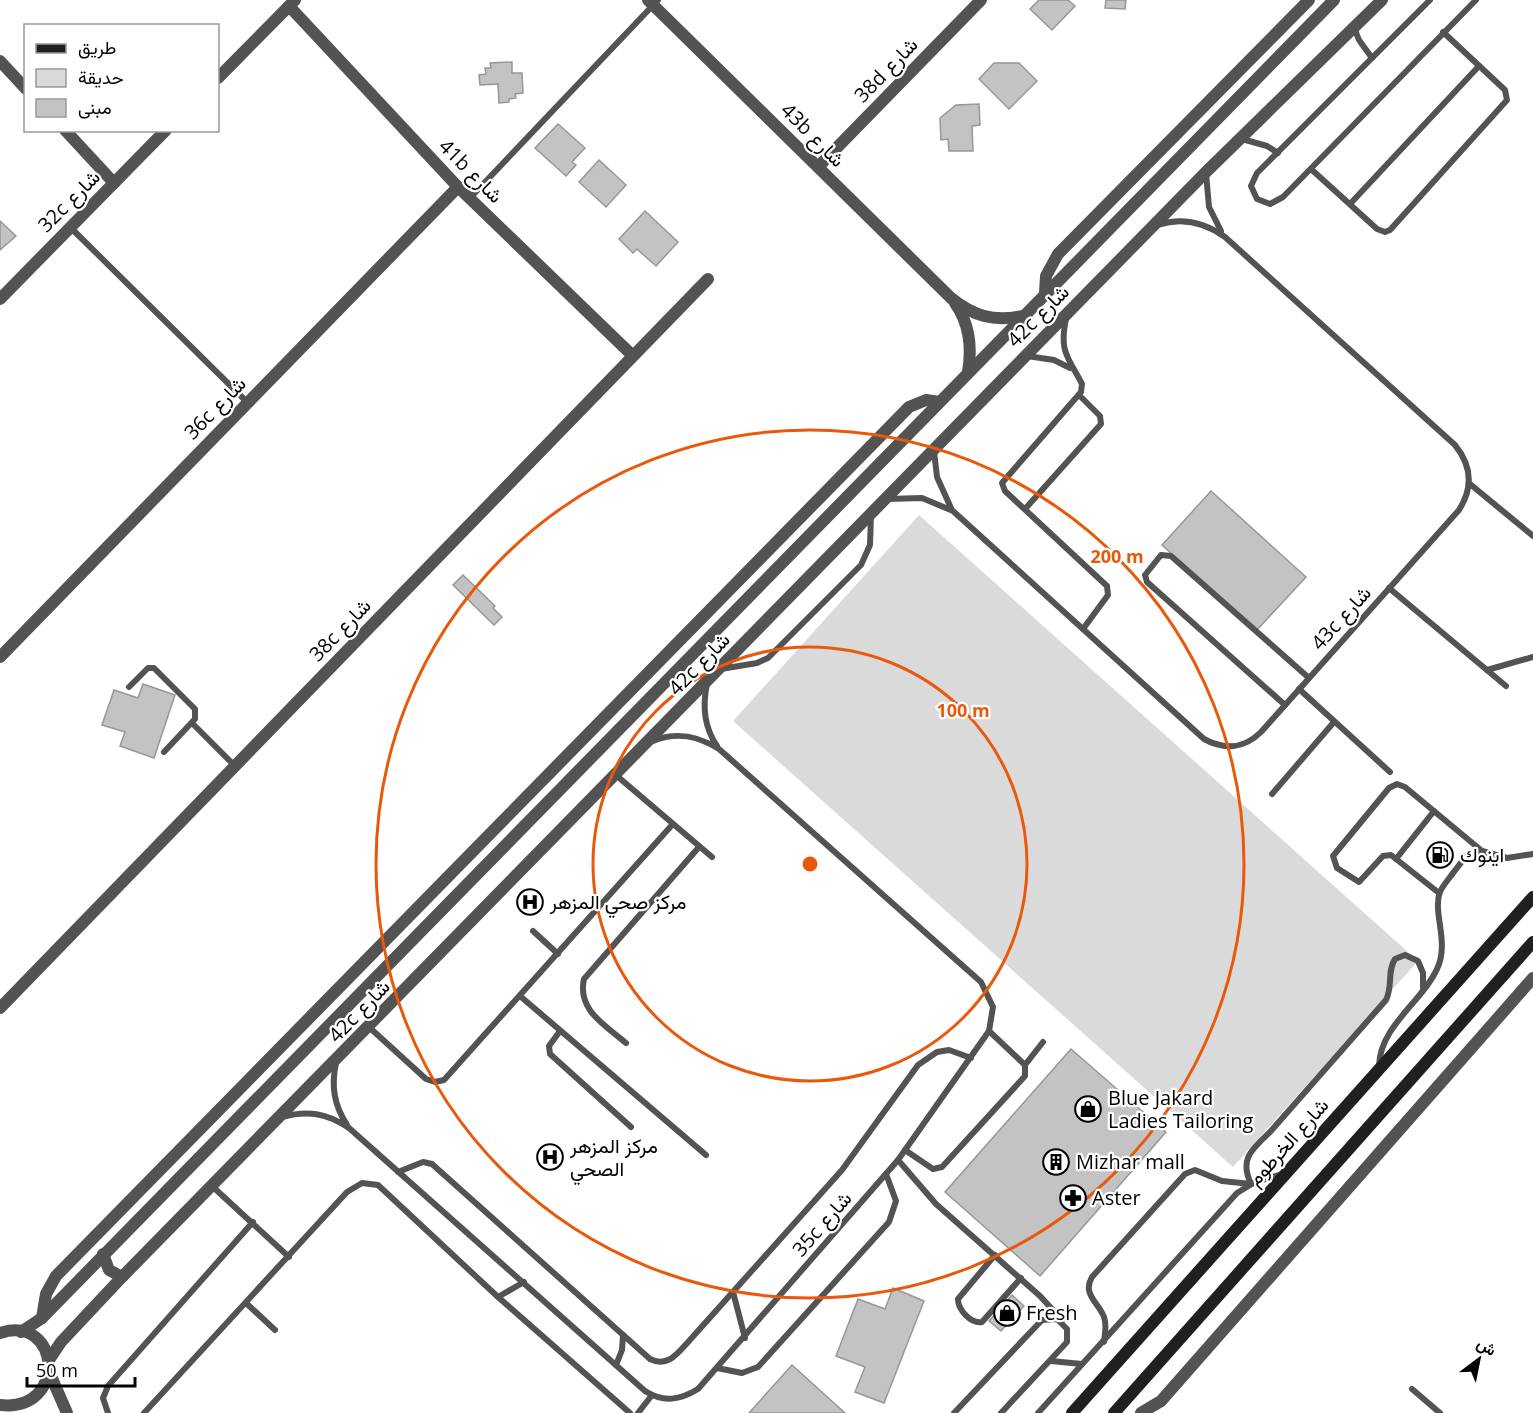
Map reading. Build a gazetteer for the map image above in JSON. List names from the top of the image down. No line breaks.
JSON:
{"streets":{"main road":["شارع الخرطوم"],"street":["38d شارع","43b شارع","41b شارع","32c شارع","42c شارع","36c شارع","38c شارع"],"lane":["43c شارع","35c شارع"]},"crossings":[["38d شارع","43b شارع"],["43b شارع","42c شارع"],["41b شارع","36c شارع"],["41b شارع","38c شارع"],["42c شارع","43c شارع"]],"places":{"fuel station":["اينوك"],"hospital":["مركز صحي المزهر","مركز المزهر الصحي"],"shop":["Blue Jakard Ladies Tailoring","Fresh"],"building":["Mizhar mall"],"pharmacy":["Aster"]},"legend":["طريق","حديقة","مبنى"],"scale_bar":"50 m","north":"top right","rings":["200 m","100 m"]}
